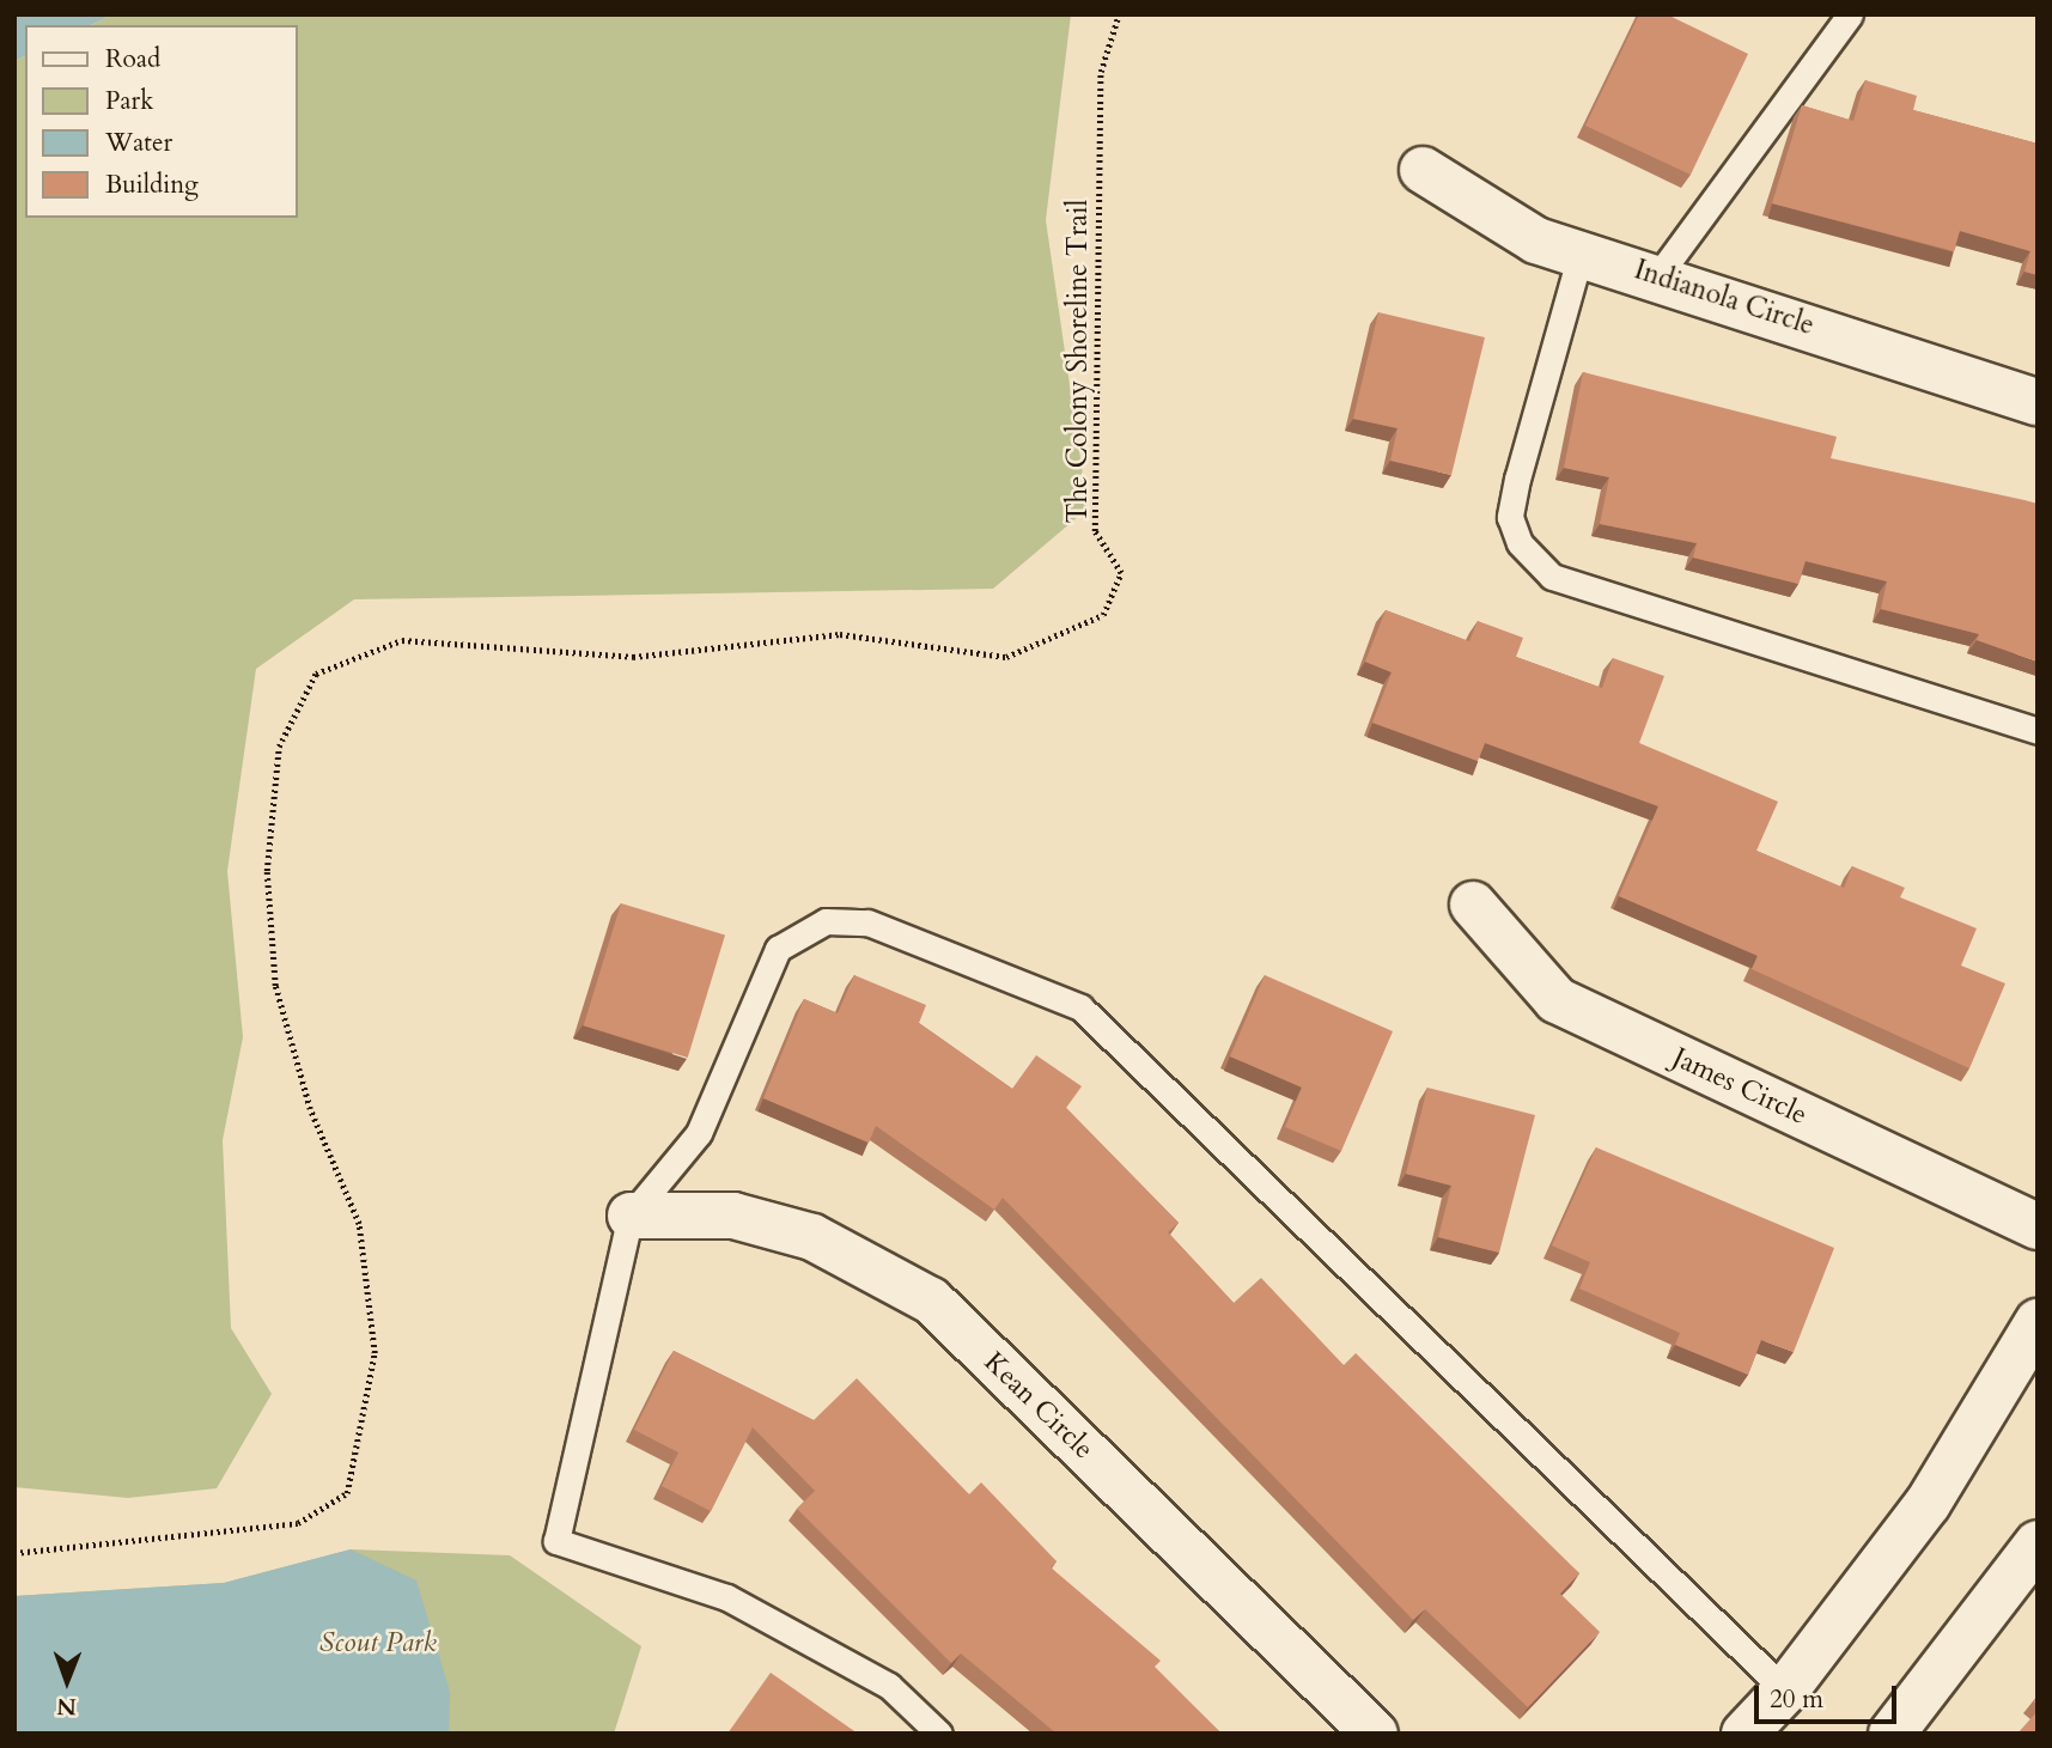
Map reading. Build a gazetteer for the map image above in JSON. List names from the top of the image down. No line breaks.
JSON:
{"streets":{"street":["Indianola Circle","James Circle","Kean Circle"],"path":["The Colony Shoreline Trail"]},"parks":["Scout Park"],"legend":["Road","Park","Water","Building"],"scale_bar":"20 m","north":"bottom"}
